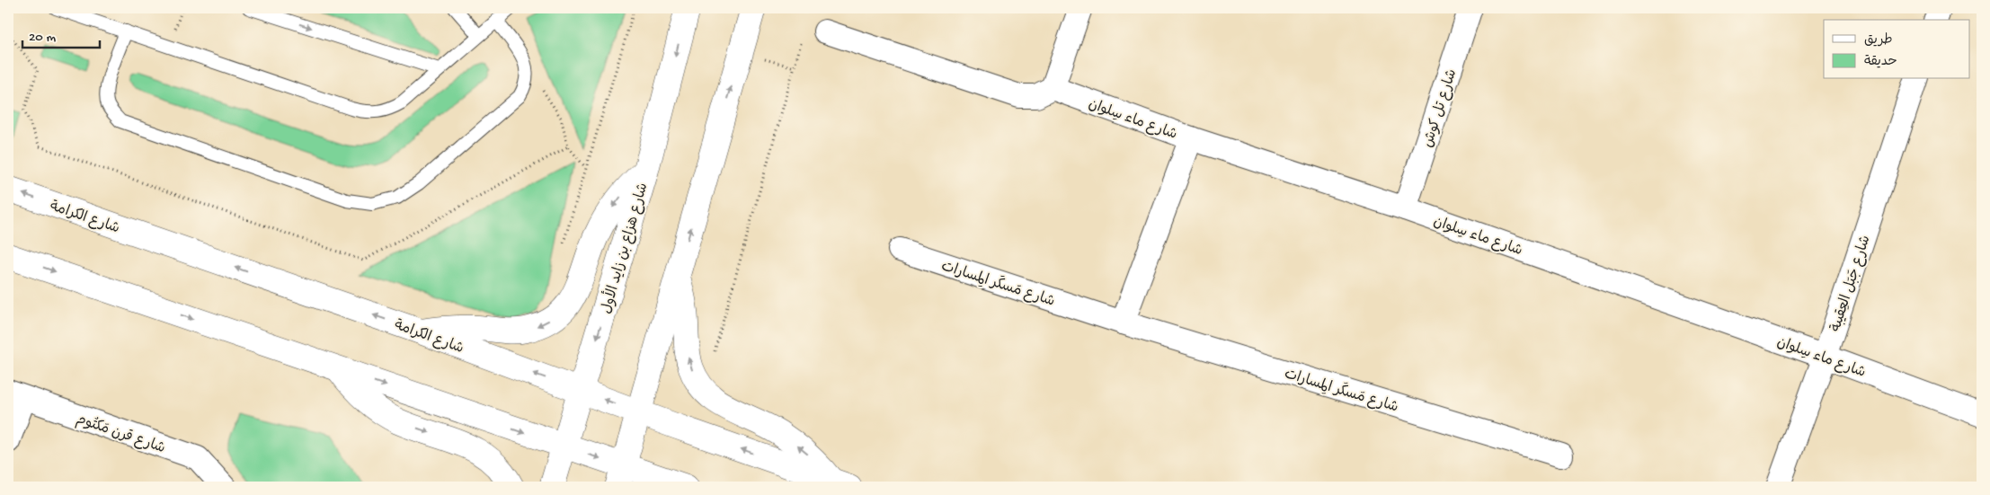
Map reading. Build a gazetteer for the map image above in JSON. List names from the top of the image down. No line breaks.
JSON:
{"streets":{"main road":["شارع الكرامة","شارع هزاع بن زايد الأول"],"street":["شارع تل كوش","شارع ماء سِلوان","شارع مَسكَر المِسارات","شارع جَبَل العِقيبة","شارع قرن مَكتُوم"]},"crossings":[["شارع تل كوش","شارع ماء سِلوان"],["شارع ماء سِلوان","شارع جَبَل العِقيبة"],["شارع الكرامة","شارع هزاع بن زايد الأول"]],"legend":["طريق","حديقة"],"scale_bar":"20 m"}
